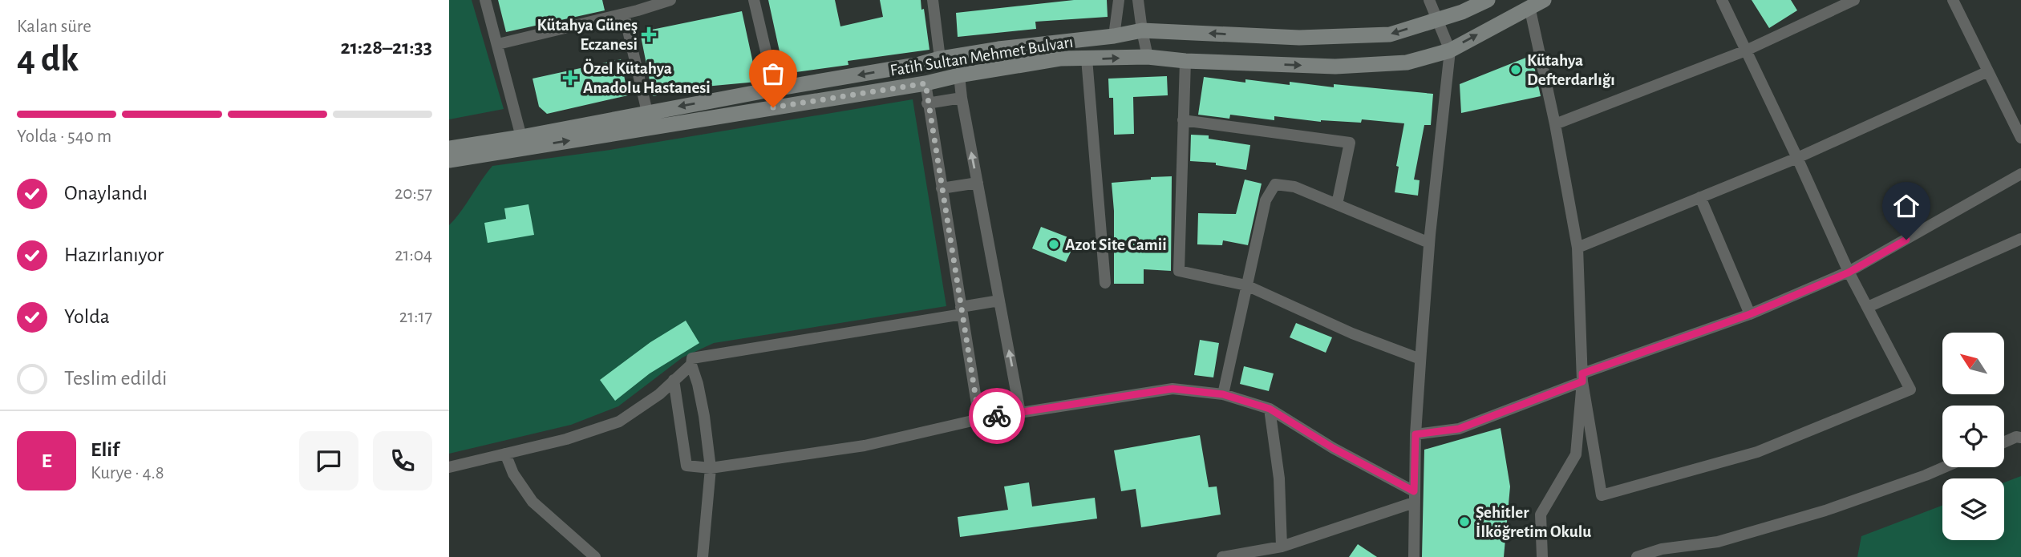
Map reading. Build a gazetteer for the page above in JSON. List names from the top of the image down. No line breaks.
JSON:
{"streets":{"main road":["Fatih Sultan Mehmet Bulvarı"]},"places":{"health":["Kütahya Güneş Eczanesi","Özel Kütahya Anadolu Hastanesi"],"other":["Kütahya Defterdarlığı","Azot Site Camii","Şehitler İlköğretim Okulu"]},"north":"top left","page":{"heading":["4 dk","Kalan süre","21:28–21:33"],"panel":["Elif","Kurye · 4.8"],"bar":"Yolda · 540 m","list":[["Onaylandı","20:57"],["Hazırlanıyor","21:04"],["Yolda","21:17"],"Teslim edildi"],"round":"E"}}
